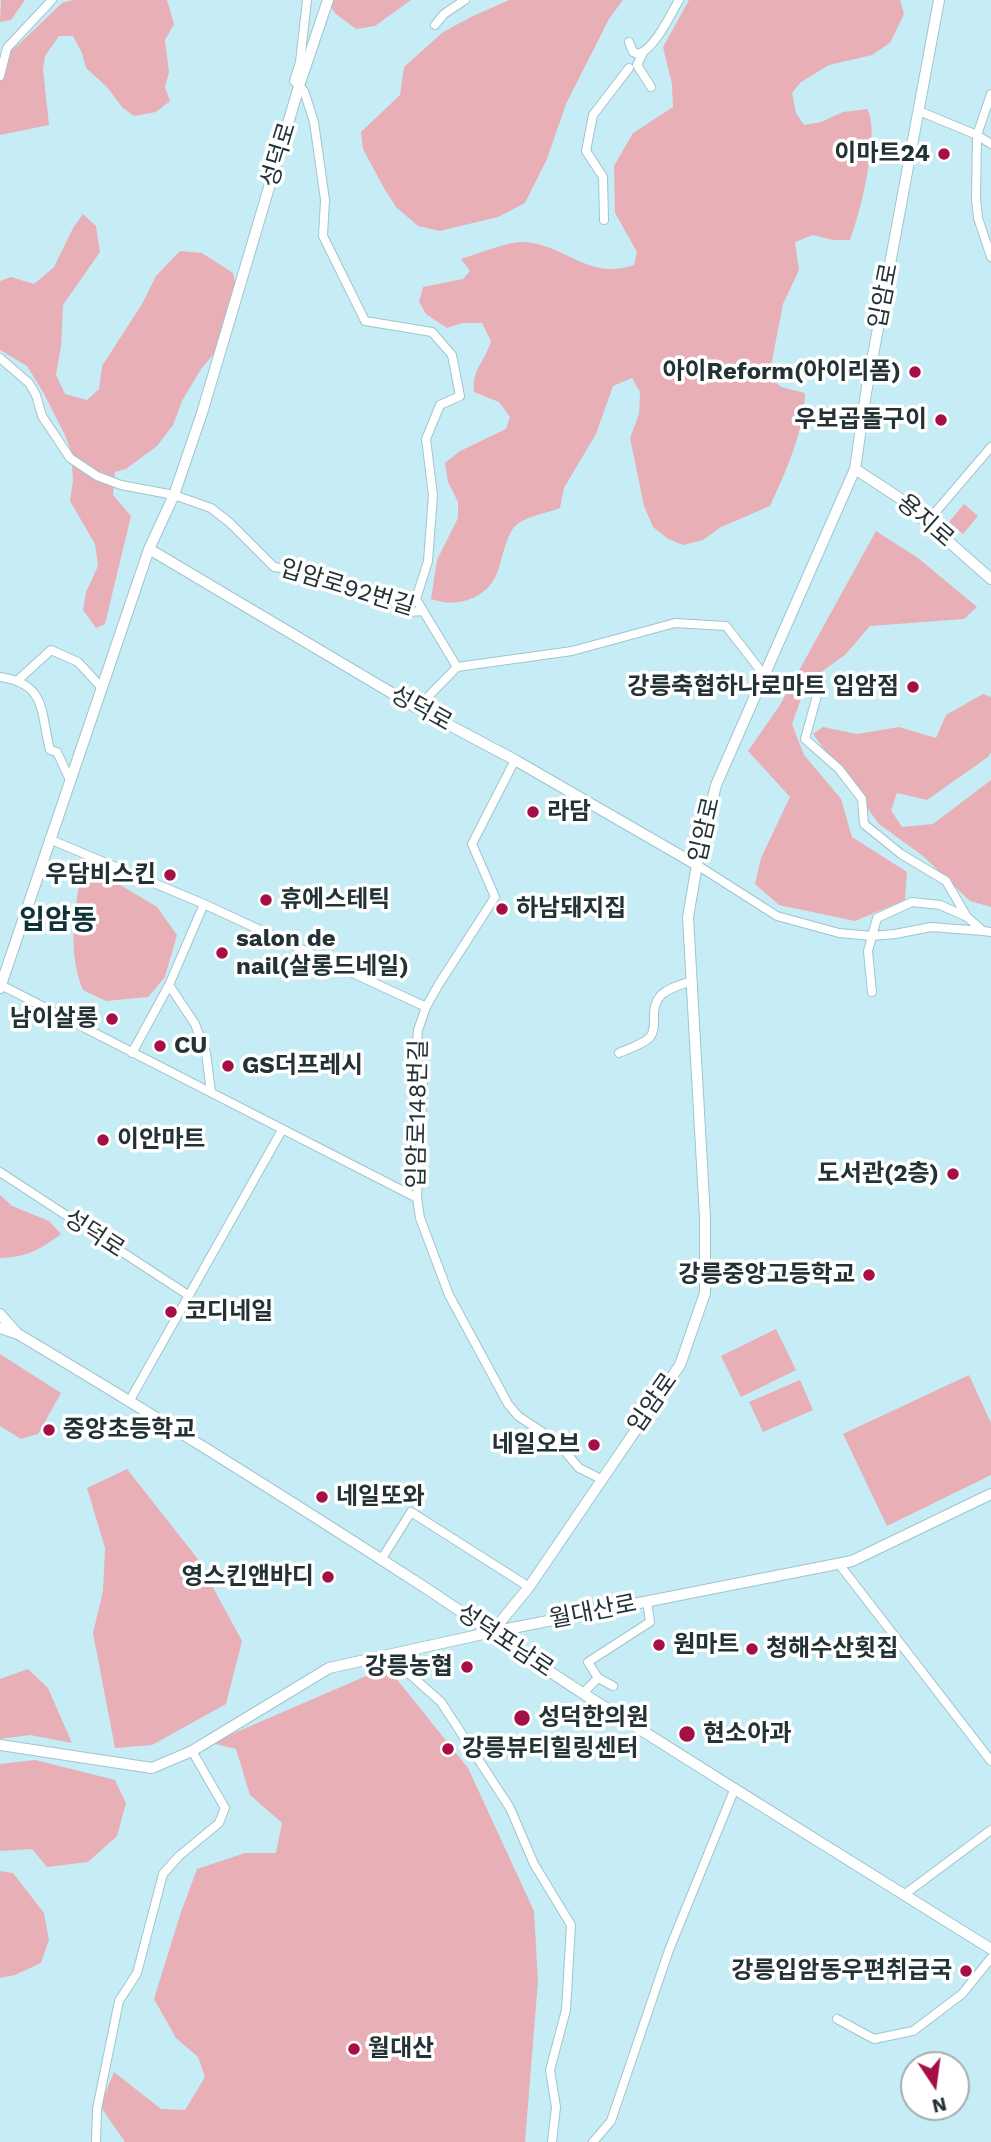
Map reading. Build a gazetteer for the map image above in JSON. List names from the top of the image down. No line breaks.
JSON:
{"streets":{"street":["성덕로","입암로","용지로","입암로92번길","입암로148번길","월대산로","성덕포남로"]},"crossings":[["성덕로","입암로"],["성덕로","입암로92번길"],["성덕로","입암로148번길"],["입암로","용지로"],["입암로","입암로148번길"],["입암로","월대산로"],["입암로","성덕포남로"],["월대산로","성덕포남로"]],"districts":["입암동"],"places":["이마트24","아이Reform(아이리폼)","우보곱돌구이","강릉축협하나로마트 입암점","라담","우담비스킨","휴에스테틱","하남돼지집","salon de nail(살롱드네일)","남이살롱","CU","GS더프레시","이안마트","도서관(2층)","강릉중앙고등학교","코디네일","중앙초등학교","네일오브","네일또와","영스킨앤바디","원마트","청해수산횟집","강릉농협","성덕한의원","현소아과","강릉뷰티힐링센터","강릉입암동우편취급국","월대산"],"north":"bottom"}
